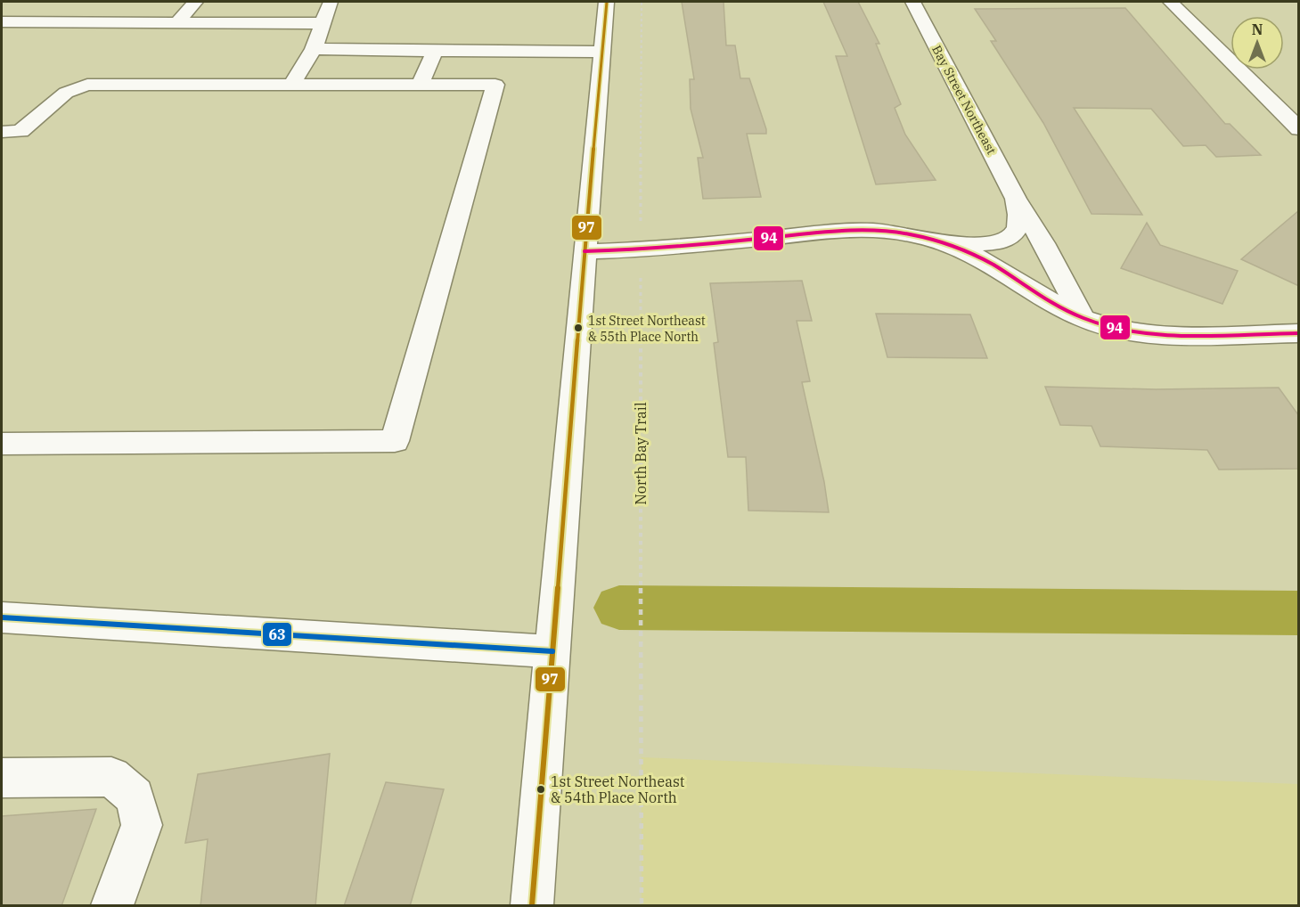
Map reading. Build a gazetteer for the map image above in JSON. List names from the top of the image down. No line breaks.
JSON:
{"streets":{"street":["Bay Street Northeast"],"path":["North Bay Trail"]},"places":["1st Street Northeast & 55th Place North","1st Street Northeast & 54th Place North"],"lines":["transit line 97","transit line 94","transit line 63"],"north":"top"}
